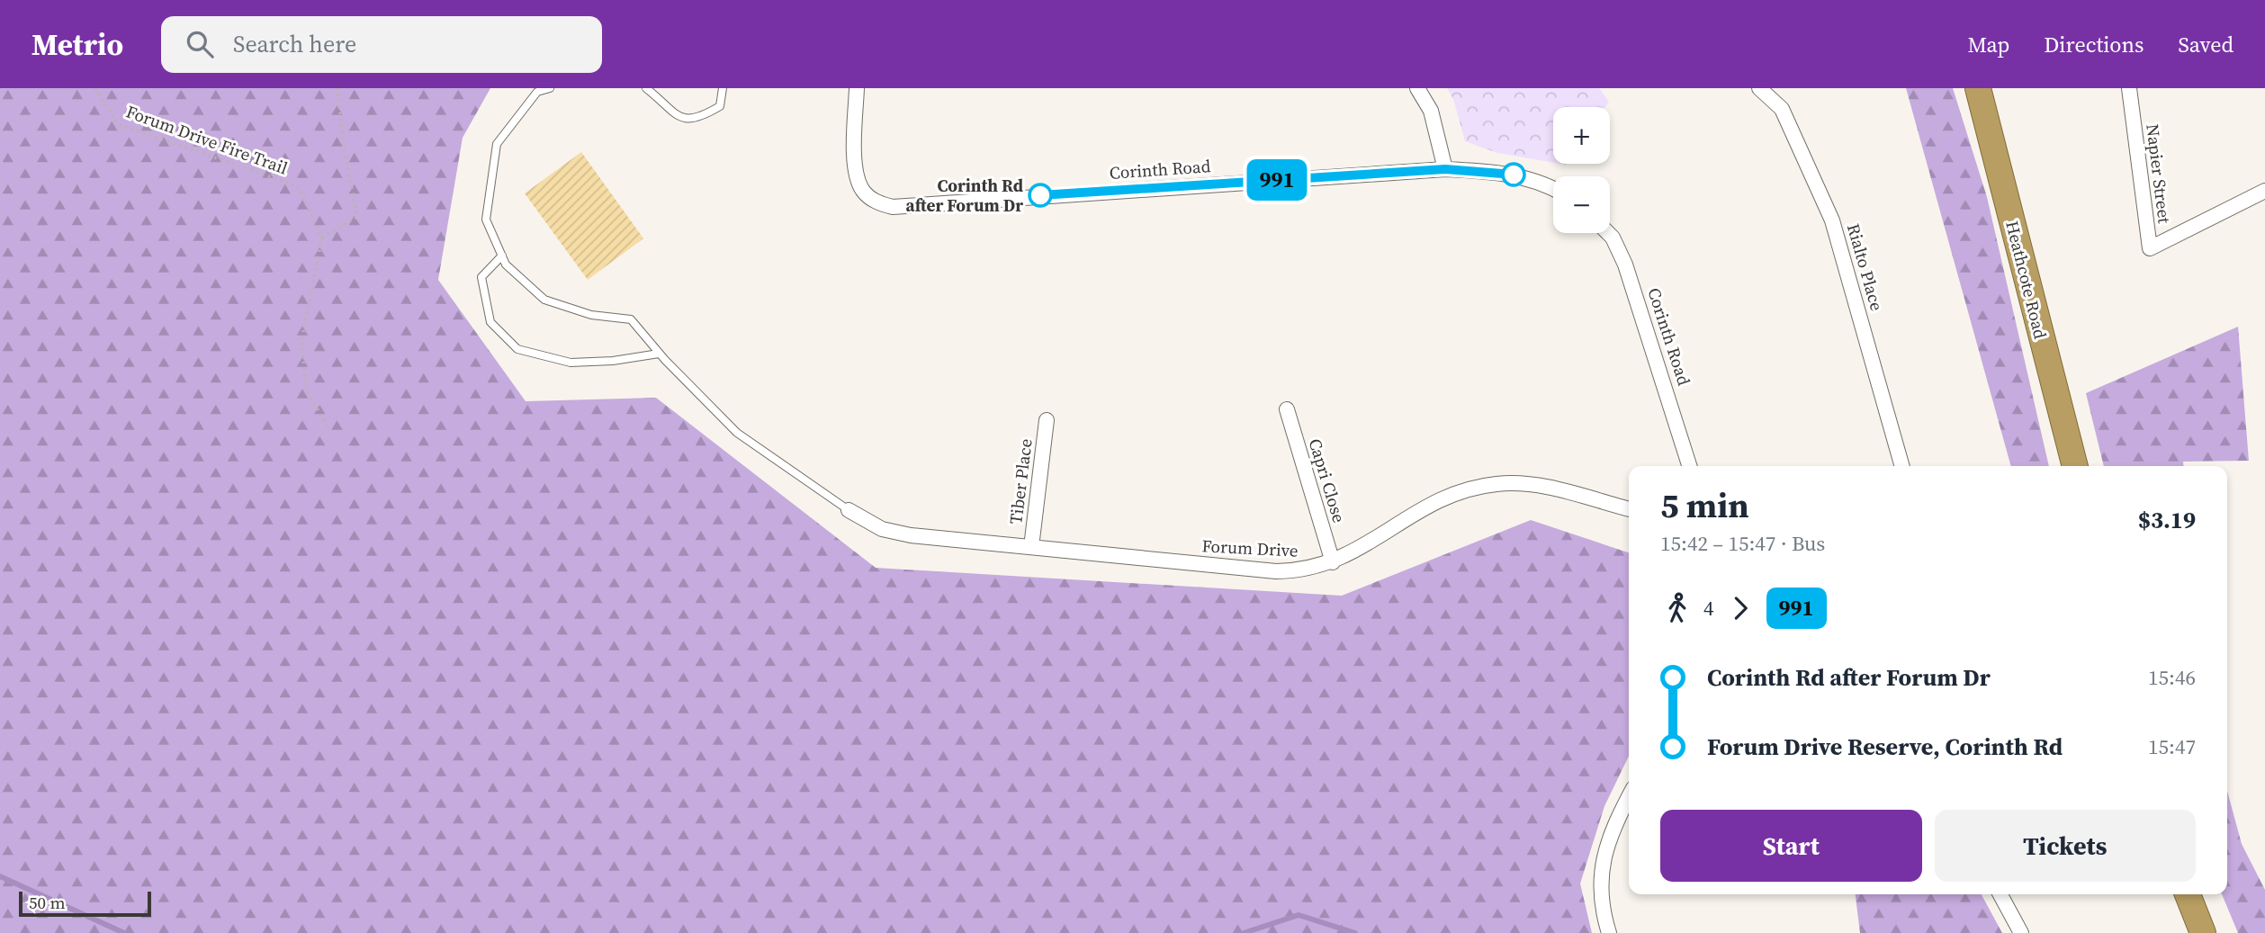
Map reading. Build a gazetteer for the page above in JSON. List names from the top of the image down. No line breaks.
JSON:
{"streets":{"highway":["Heathcote Road"],"street":["Corinth Road","Napier Street","Rialto Place","Capri Close","Tiber Place","Forum Drive"],"path":["Forum Drive Fire Trail"]},"crossings":[["Capri Close","Forum Drive"],["Tiber Place","Forum Drive"]],"places":["Corinth Rd after Forum Dr"],"lines":["bus line 991"],"scale_bar":"50 m","page":{"header":"Metrio","search":"Search here","nav":["Map","Directions","Saved"],"on_map":"991","map_buttons":["+","−"],"heading":["5 min","15:42 – 15:47 · Bus","$3.19"],"legs":["4","991"],"list":[{"name":"Corinth Rd after Forum Dr","value":"15:46"},{"name":"Forum Drive Reserve, Corinth Rd","value":"15:47"}],"buttons":["Start","Tickets"],"scale":"50 m"}}
